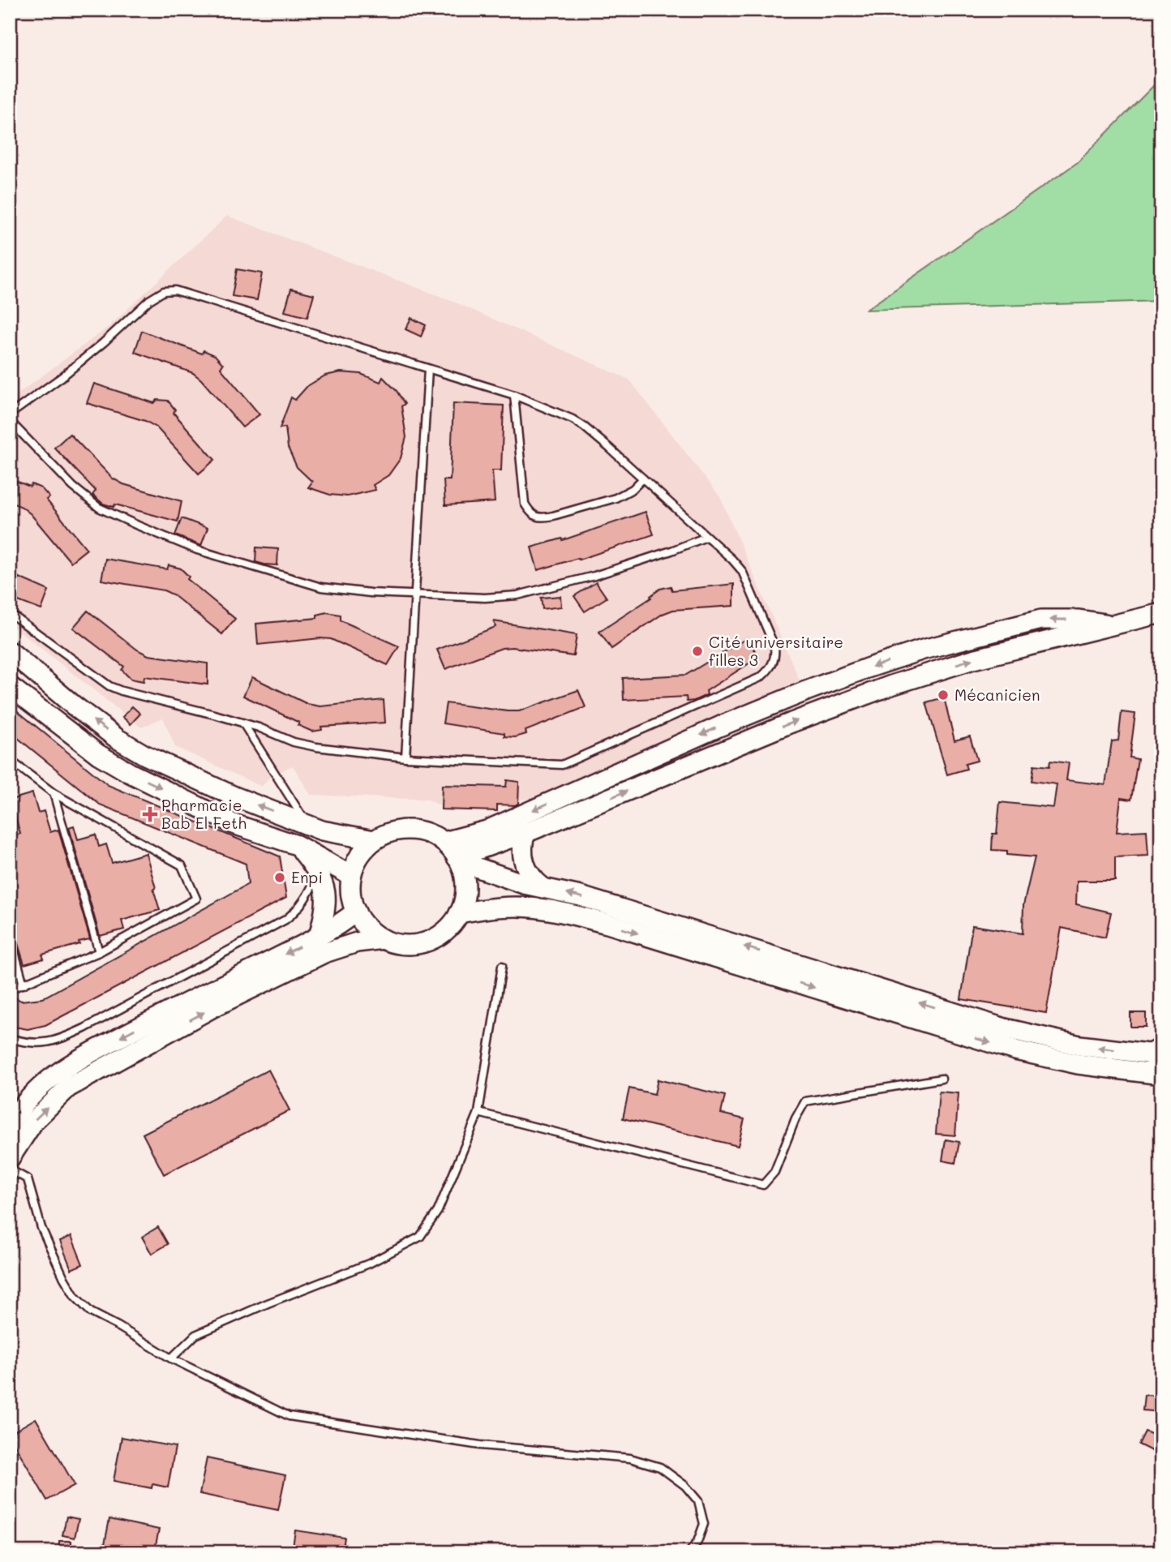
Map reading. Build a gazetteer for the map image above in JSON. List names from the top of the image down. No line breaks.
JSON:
{"places":{"other":["Cité universitaire filles 3","Mécanicien","Enpi"],"health":["Pharmacie Bab El Feth"]}}
